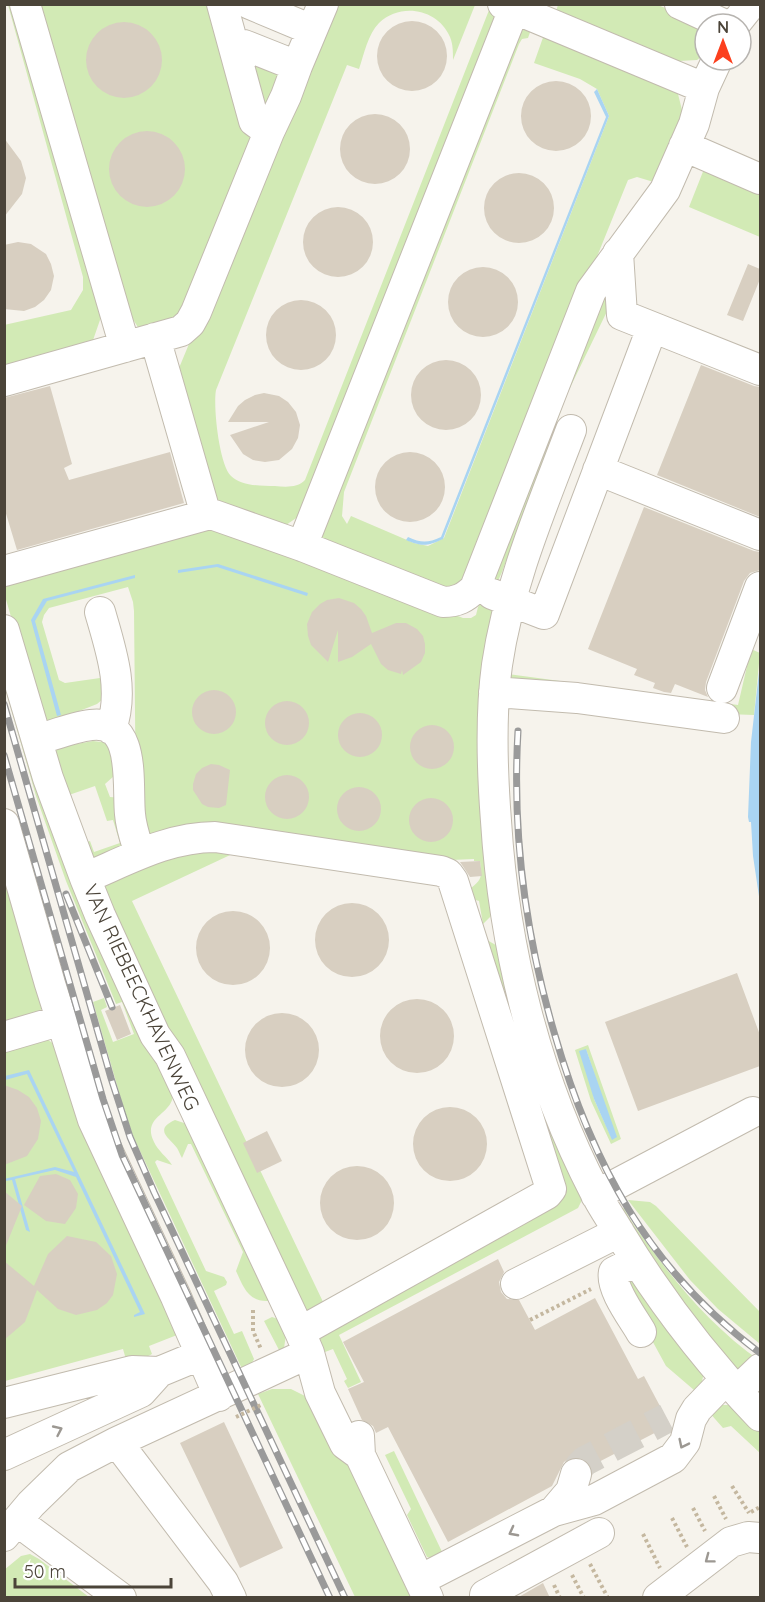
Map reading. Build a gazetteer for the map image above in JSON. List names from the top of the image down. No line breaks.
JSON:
{"streets":{"street":["VAN RIEBEECKHAVENWEG"]},"scale_bar":"50 m","north":"top"}
